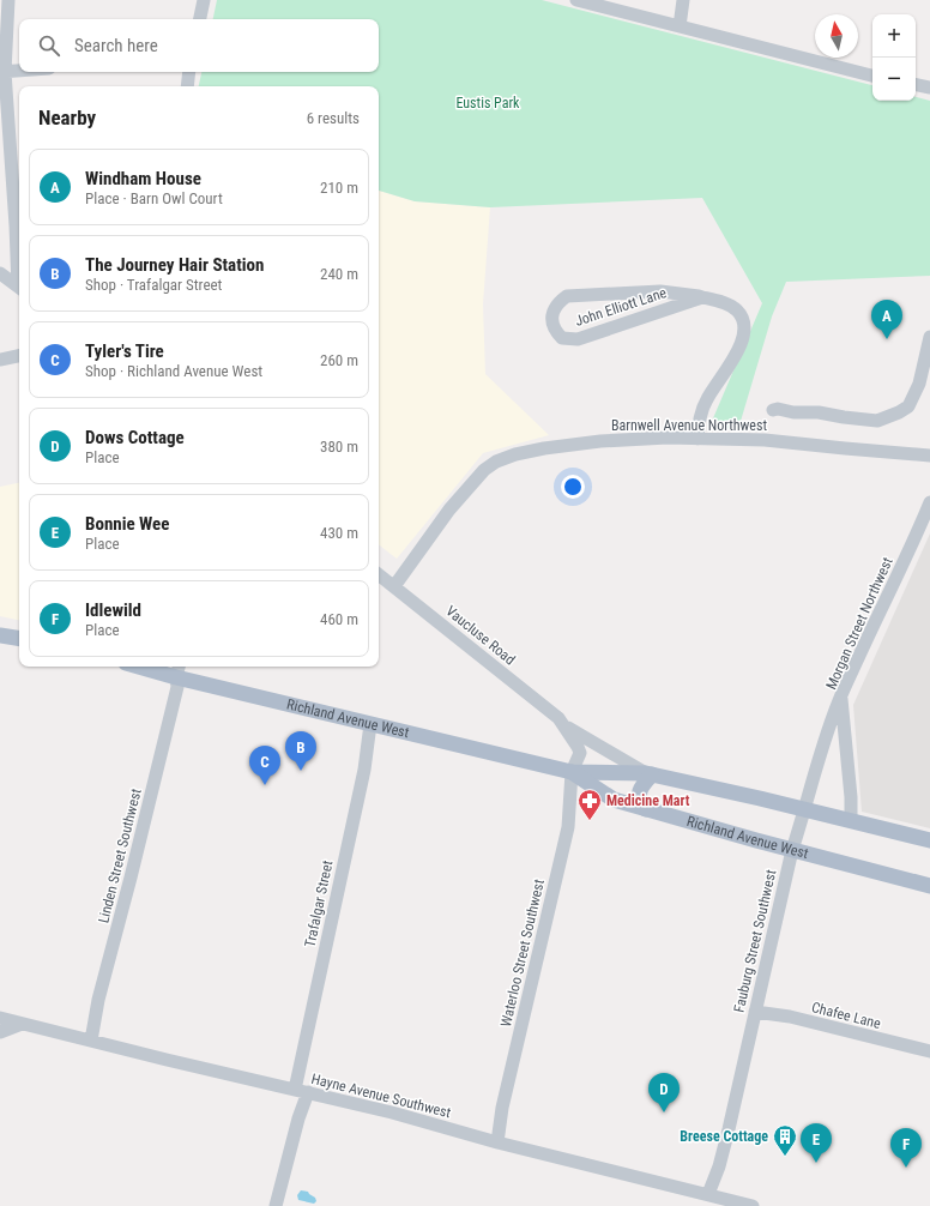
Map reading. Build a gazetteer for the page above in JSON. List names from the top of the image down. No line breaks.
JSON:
{"streets":{"main road":["Richland Avenue West"],"street":["John Elliott Lane","Barnwell Avenue Northwest","Morgan Street Northwest","Vaucluse Road","Linden Street Southwest","Trafalgar Street","Fauburg Street Southwest","Waterloo Street Southwest","Chafee Lane","Hayne Avenue Southwest"]},"crossings":[["John Elliott Lane","Barnwell Avenue Northwest"],["Barnwell Avenue Northwest","Vaucluse Road"],["Morgan Street Northwest","Richland Avenue West"],["Morgan Street Northwest","Fauburg Street Southwest"],["Vaucluse Road","Waterloo Street Southwest"],["Richland Avenue West","Linden Street Southwest"],["Richland Avenue West","Trafalgar Street"],["Richland Avenue West","Fauburg Street Southwest"],["Richland Avenue West","Waterloo Street Southwest"],["Linden Street Southwest","Hayne Avenue Southwest"],["Trafalgar Street","Hayne Avenue Southwest"],["Fauburg Street Southwest","Chafee Lane"],["Fauburg Street Southwest","Hayne Avenue Southwest"],["Waterloo Street Southwest","Hayne Avenue Southwest"]],"parks":["Eustis Park"],"places":{"pharmacy":["Medicine Mart"],"building":["Breese Cottage"]},"north":"top","page":{"map_buttons":["+","−"],"search":"Search here","heading":["Nearby","6 results"],"list":[{"mark":"A","name":"Windham House","note":"Place · Barn Owl Court","value":"210 m"},{"mark":"B","name":"The Journey Hair Station","note":"Shop · Trafalgar Street","value":"240 m"},{"mark":"C","name":"Tyler's Tire","note":"Shop · Richland Avenue West","value":"260 m"},{"mark":"D","name":"Dows Cottage","note":"Place","value":"380 m"},{"mark":"E","name":"Bonnie Wee","note":"Place","value":"430 m"},{"mark":"F","name":"Idlewild","note":"Place","value":"460 m"}],"pins":["A","B","C","D","E","F"]}}
